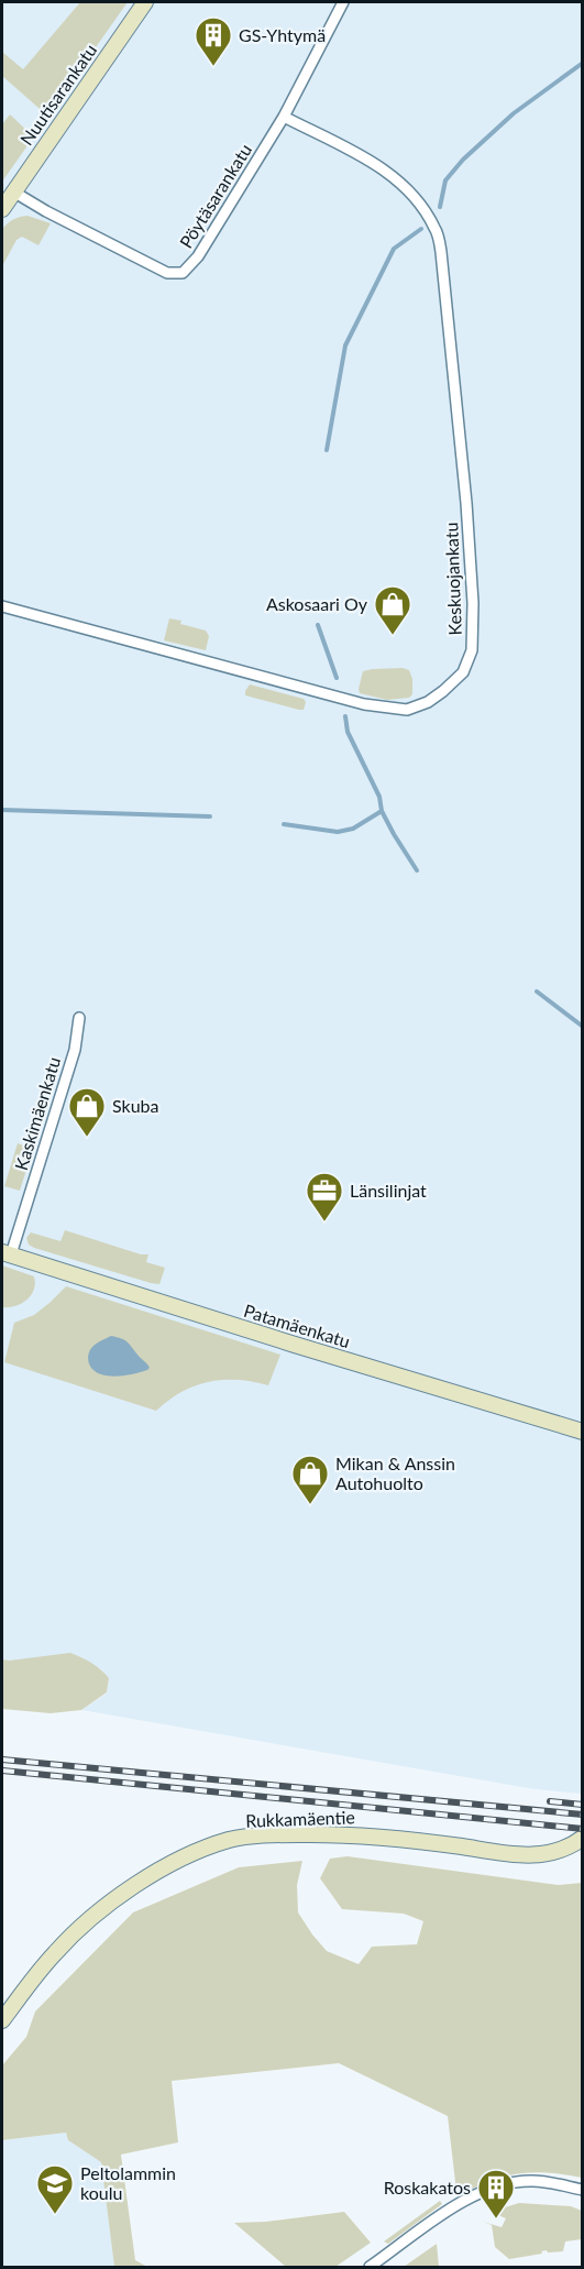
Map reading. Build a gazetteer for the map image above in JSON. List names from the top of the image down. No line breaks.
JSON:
{"streets":{"main road":["Nuutisarankatu","Patamäenkatu","Rukkamäentie"],"street":["Pöytäsarankatu","Keskuojankatu","Kaskimäenkatu"]},"crossings":[["Nuutisarankatu","Pöytäsarankatu"],["Pöytäsarankatu","Keskuojankatu"],["Kaskimäenkatu","Patamäenkatu"]],"places":{"building":["GS-Yhtymä","Roskakatos"],"shop":["Askosaari Oy","Skuba","Mikan & Anssin Autohuolto"],"office":["Länsilinjat"],"school or university":["Peltolammin koulu"]}}
